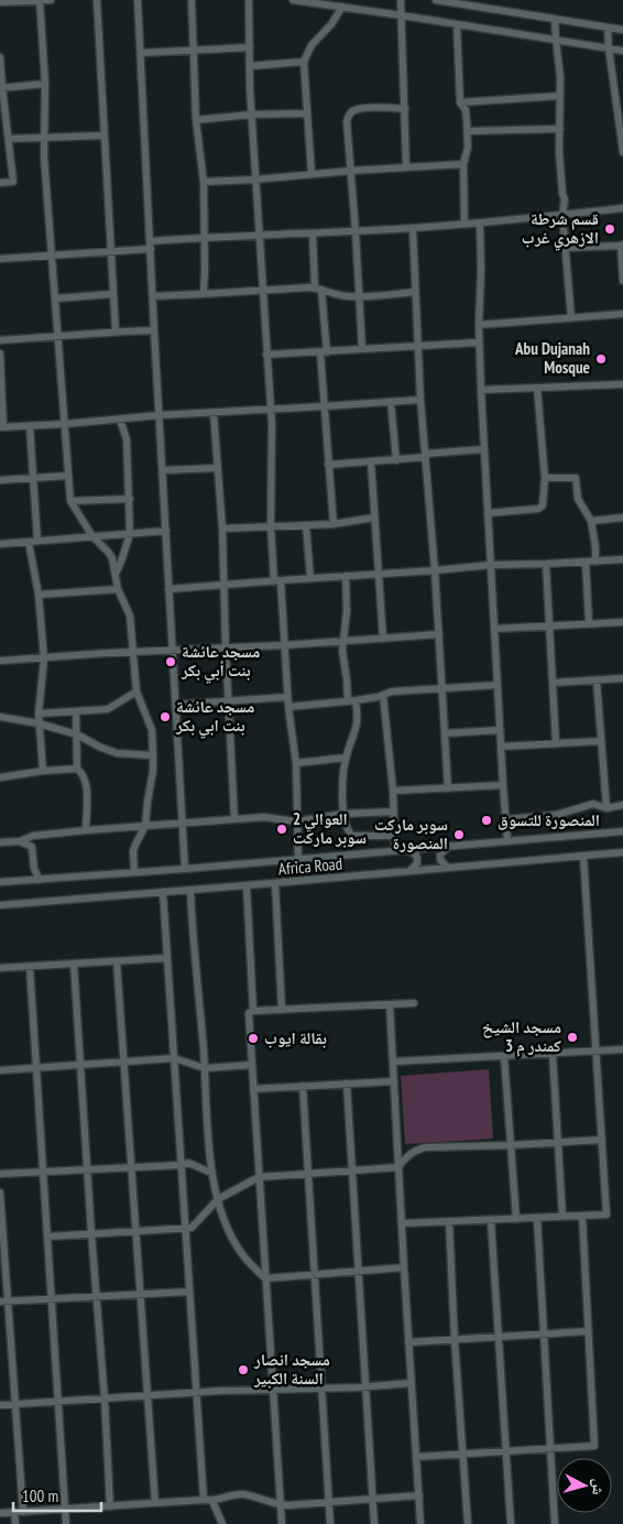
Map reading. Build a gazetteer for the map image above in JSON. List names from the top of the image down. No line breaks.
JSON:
{"streets":{"street":["Africa Road"]},"places":["قسم شرطة الازهري غرب","Abu Dujanah Mosque","مسجد عائشة بنت أبي بكر","مسجد عائشة بنت ابي بكر","المنصورة للتسوق","العوالي 2 سوبر ماركت","سوبر ماركت المنصورة","مسجد الشيخ كمندر م 3","بقالة ايوب","مسجد انصار السنة الكبير"],"scale_bar":"100 m","north":"right"}
